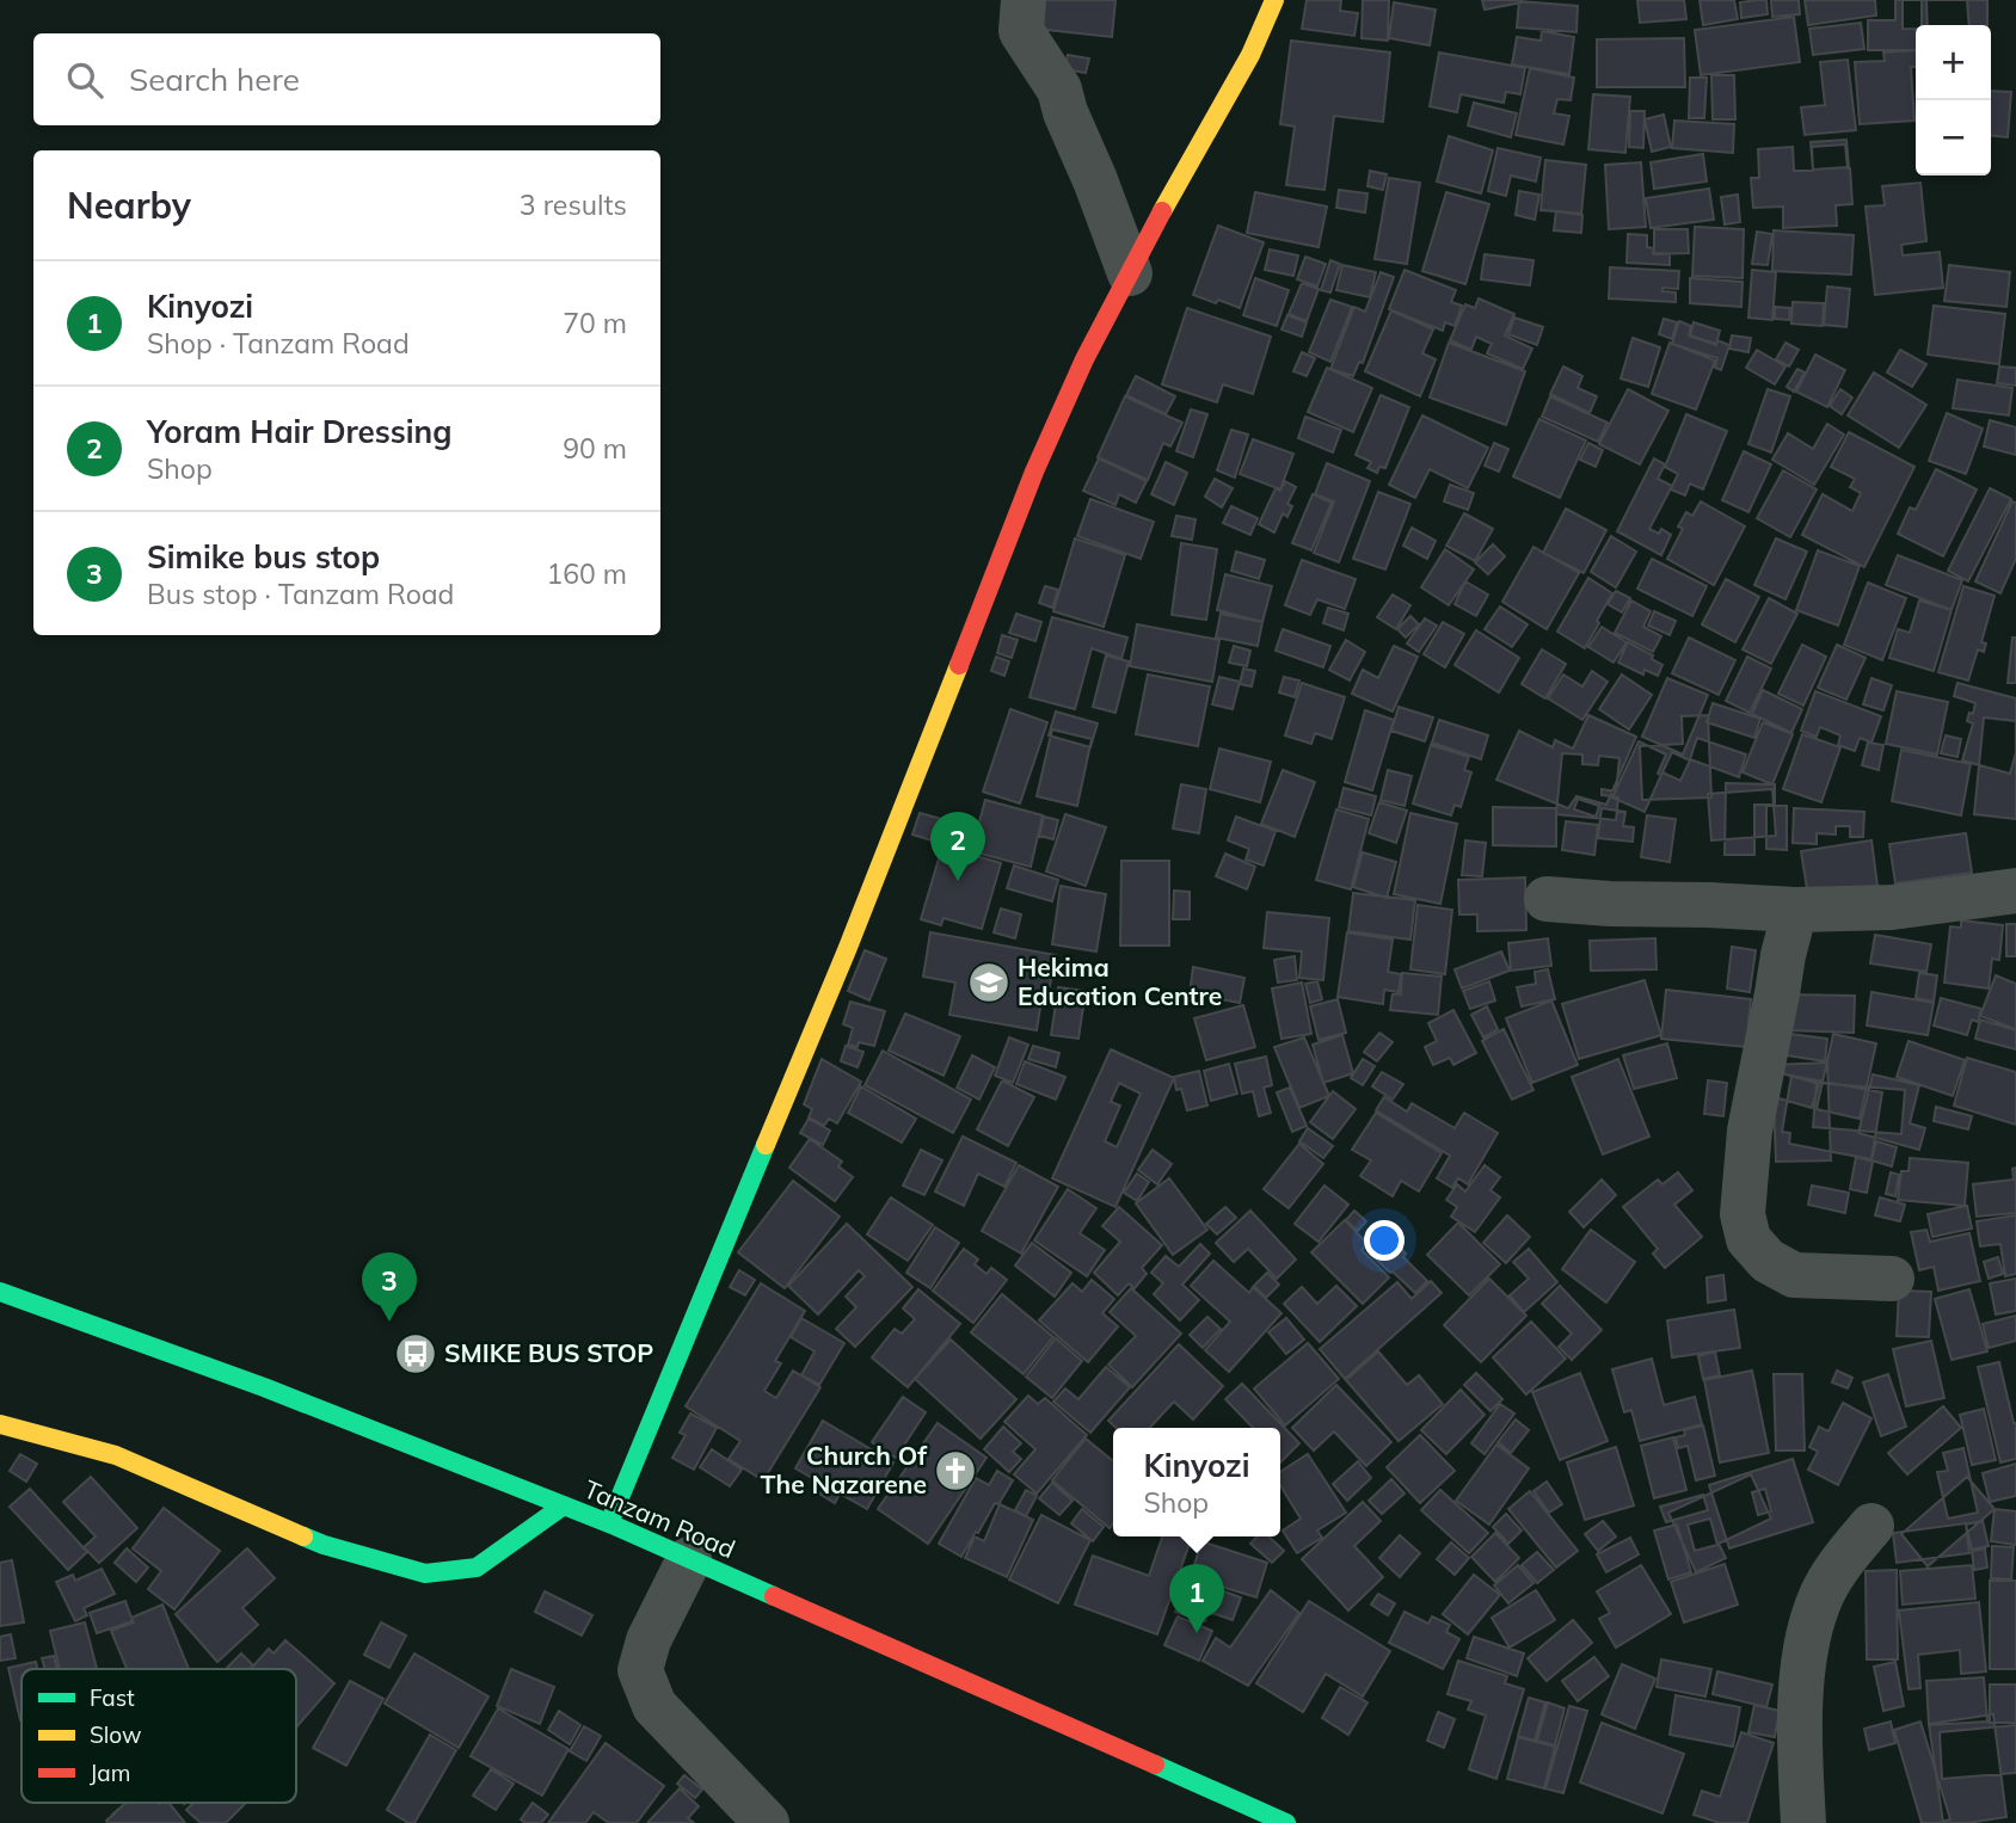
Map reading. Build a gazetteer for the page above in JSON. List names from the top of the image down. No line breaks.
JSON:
{"streets":{"main road":["Tanzam Road"]},"places":{"school or university":["Hekima Education Centre"],"bus stop":["SMIKE BUS STOP"],"church":["Church Of The Nazarene"]},"legend":["Fast","Slow","Jam"],"page":{"map_buttons":["+","−"],"search":"Search here","heading":["Nearby","3 results"],"list":[{"mark":"1","name":"Kinyozi","note":"Shop · Tanzam Road","value":"70 m"},{"mark":"2","name":"Yoram Hair Dressing","note":"Shop","value":"90 m"},{"mark":"3","name":"Simike bus stop","note":"Bus stop · Tanzam Road","value":"160 m"}],"pins":["2","3","1"],"popup":["Kinyozi","Shop"]}}
